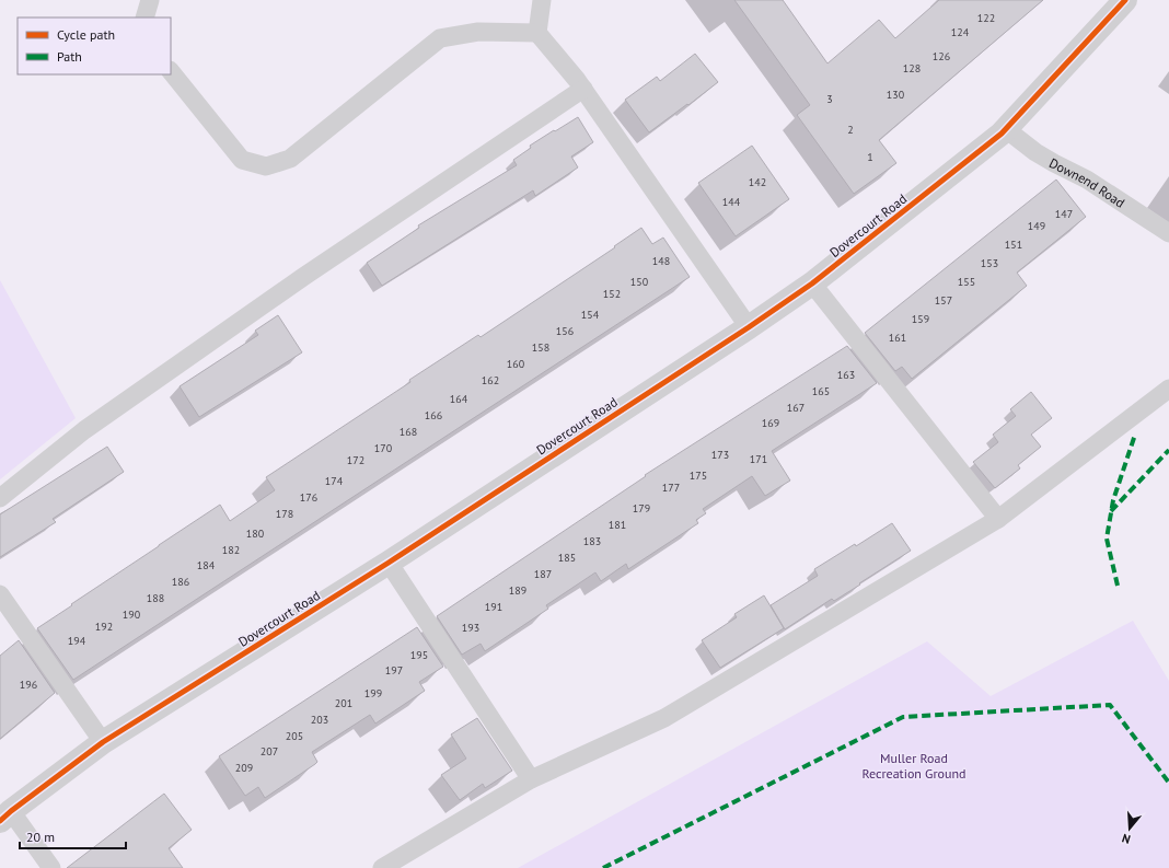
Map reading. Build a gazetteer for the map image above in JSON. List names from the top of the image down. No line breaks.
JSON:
{"streets":{"street":["Dovercourt Road"],"lane":["Downend Road"]},"crossings":[["Downend Road","Dovercourt Road"]],"parks":["Muller Road Recreation Ground"],"house_numbers":["122","124","126","128","130","3","2","1","142","144","147","149","151","148","153","150","155","152","157","154","159","156","161","158","160","163","162","165","164","167","166","169","168","170","173","171","172","175","174","177","176","179","178","181","180","183","182","185","184","187","186","189","188","191","190","192","193","194","195","197","196","199","201","203","205","207","209"],"legend":["Cycle path","Path"],"scale_bar":"20 m","north":"bottom"}
